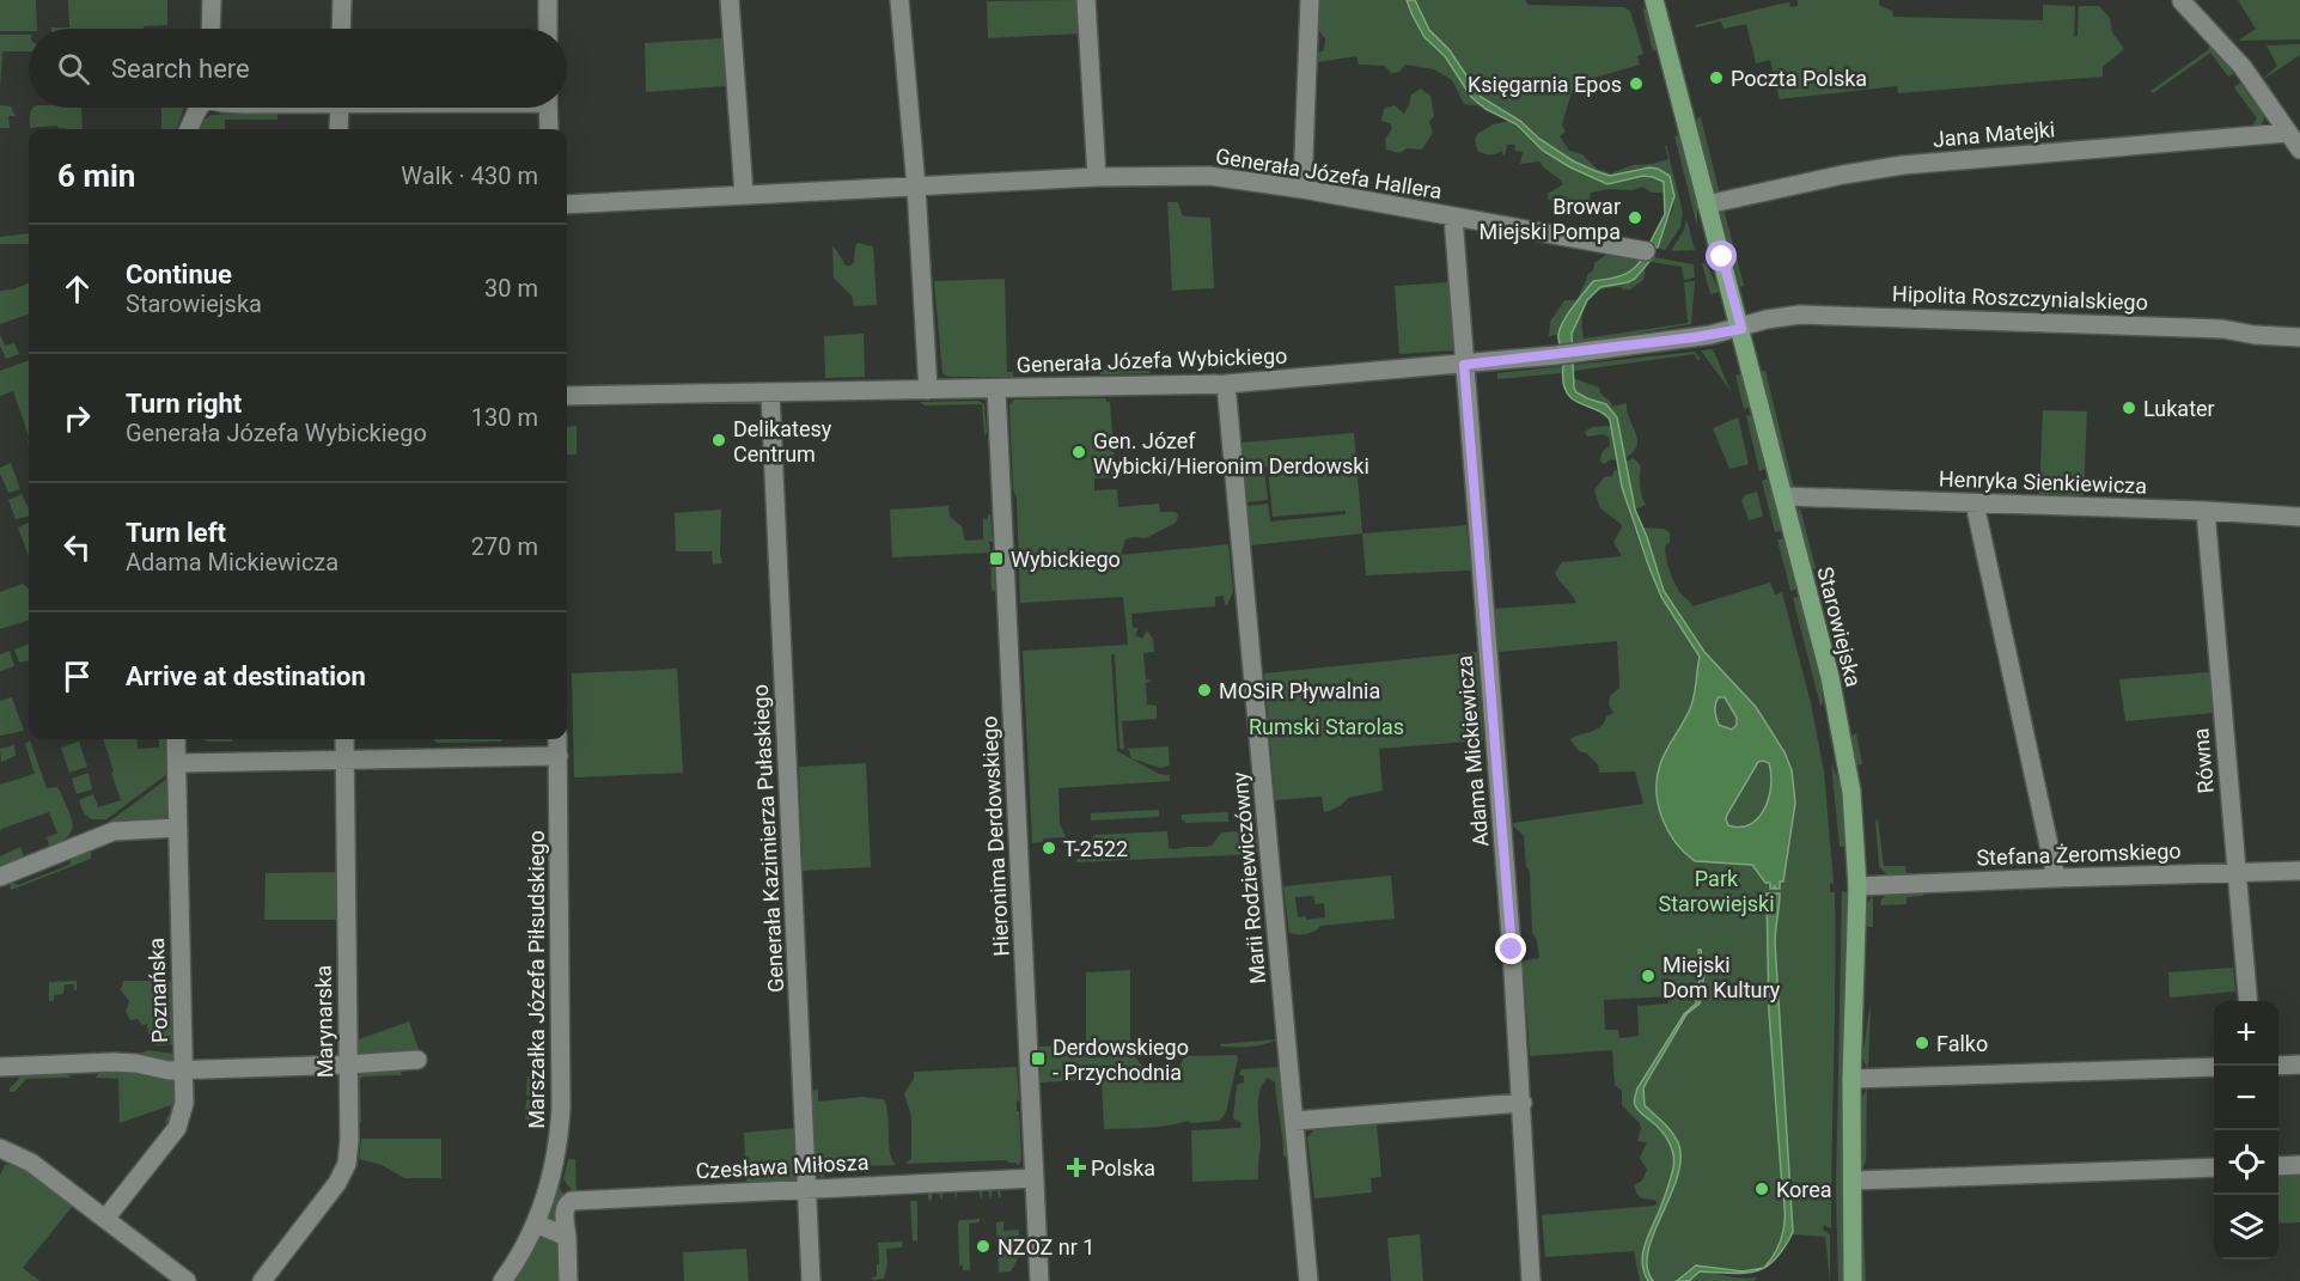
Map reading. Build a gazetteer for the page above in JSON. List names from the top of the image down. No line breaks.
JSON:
{"streets":{"main road":["Starowiejska"],"street":["Jana Matejki","Generała Józefa Hallera","Hipolita Roszczynialskiego","Generała Józefa Wybickiego","Henryka Sienkiewicza","Adama Mickiewicza","Równa","Hieronima Derdowskiego","Generała Kazimierza Pułaskiego","Stefana Żeromskiego","Marii Rodziewiczówny","Marszałka Józefa Piłsudskiego","Poznańska","Marynarska","Czesława Miłosza"]},"crossings":[["Jana Matejki","Starowiejska"],["Generała Józefa Hallera","Adama Mickiewicza"],["Hipolita Roszczynialskiego","Generała Józefa Wybickiego"],["Hipolita Roszczynialskiego","Starowiejska"],["Generała Józefa Wybickiego","Starowiejska"],["Generała Józefa Wybickiego","Adama Mickiewicza"],["Generała Józefa Wybickiego","Hieronima Derdowskiego"],["Generała Józefa Wybickiego","Generała Kazimierza Pułaskiego"],["Generała Józefa Wybickiego","Marii Rodziewiczówny"],["Henryka Sienkiewicza","Starowiejska"],["Henryka Sienkiewicza","Równa"],["Starowiejska","Stefana Żeromskiego"],["Równa","Stefana Żeromskiego"],["Hieronima Derdowskiego","Czesława Miłosza"],["Generała Kazimierza Pułaskiego","Czesława Miłosza"]],"parks":["Rumski Starolas","Park Starowiejski"],"places":{"other":["Poczta Polska","Księgarnia Epos","Browar Miejski Pompa","Lukater","Delikatesy Centrum","Gen. Józef Wybicki/Hieronim Derdowski","MOSiR Pływalnia","T-2522","Miejski Dom Kultury","Falko","Korea","NZOZ nr 1"],"transit":["Wybickiego","Derdowskiego - Przychodnia"],"health":["Polska"]},"page":{"search":"Search here","heading":["6 min","Walk · 430 m"],"list":[["Continue","Starowiejska","30 m"],["Turn right","Generała Józefa Wybickiego","130 m"],["Turn left","Adama Mickiewicza","270 m"],"Arrive at destination"],"map_buttons":["+","−"]}}
